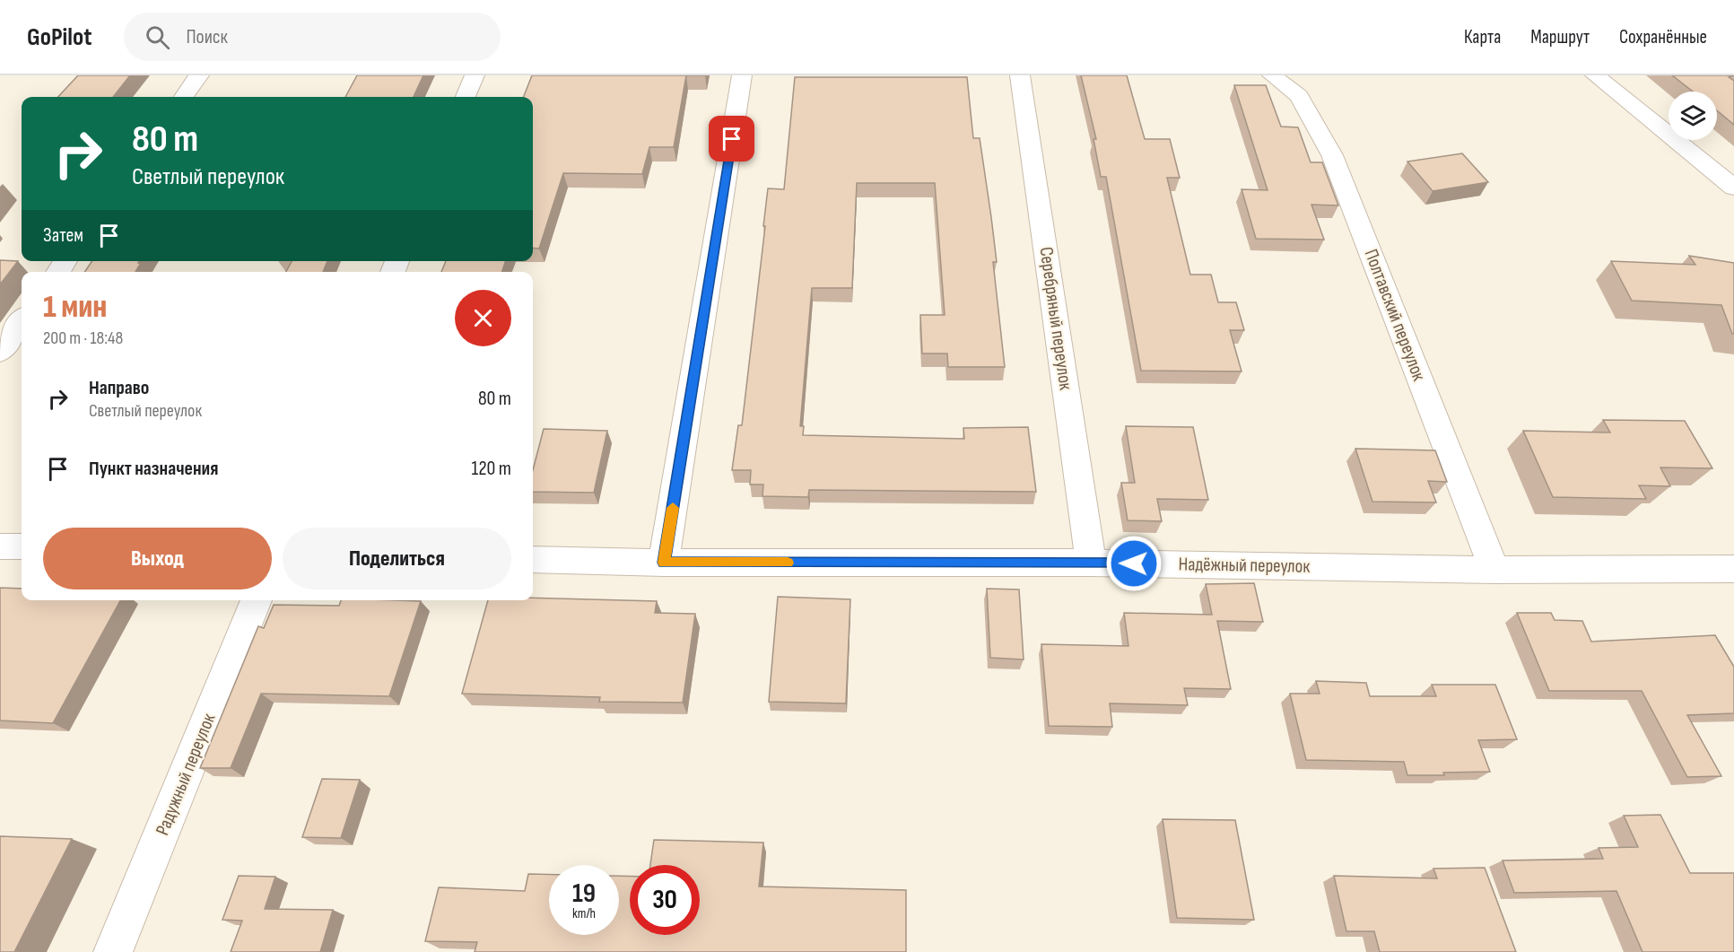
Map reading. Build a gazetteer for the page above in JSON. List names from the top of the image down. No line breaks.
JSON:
{"streets":{"street":["Полтавский переулок","Серебряный переулок","Надёжный переулок","Радужный переулок"]},"crossings":[["Полтавский переулок","Надёжный переулок"],["Серебряный переулок","Надёжный переулок"]],"page":{"header":"GoPilot","search":"Поиск","nav":["Карта","Маршрут","Сохранённые"],"turn":["80 m","Светлый переулок"],"then":"Затем","heading":["1 мин","200 m · 18:48"],"list":[{"name":"Направо","note":"Светлый переулок","value":"80 m"},{"name":"Пункт назначения","value":"120 m"}],"buttons":["Выход","Поделиться"],"speed":"19 km/h","limit":"30"}}
